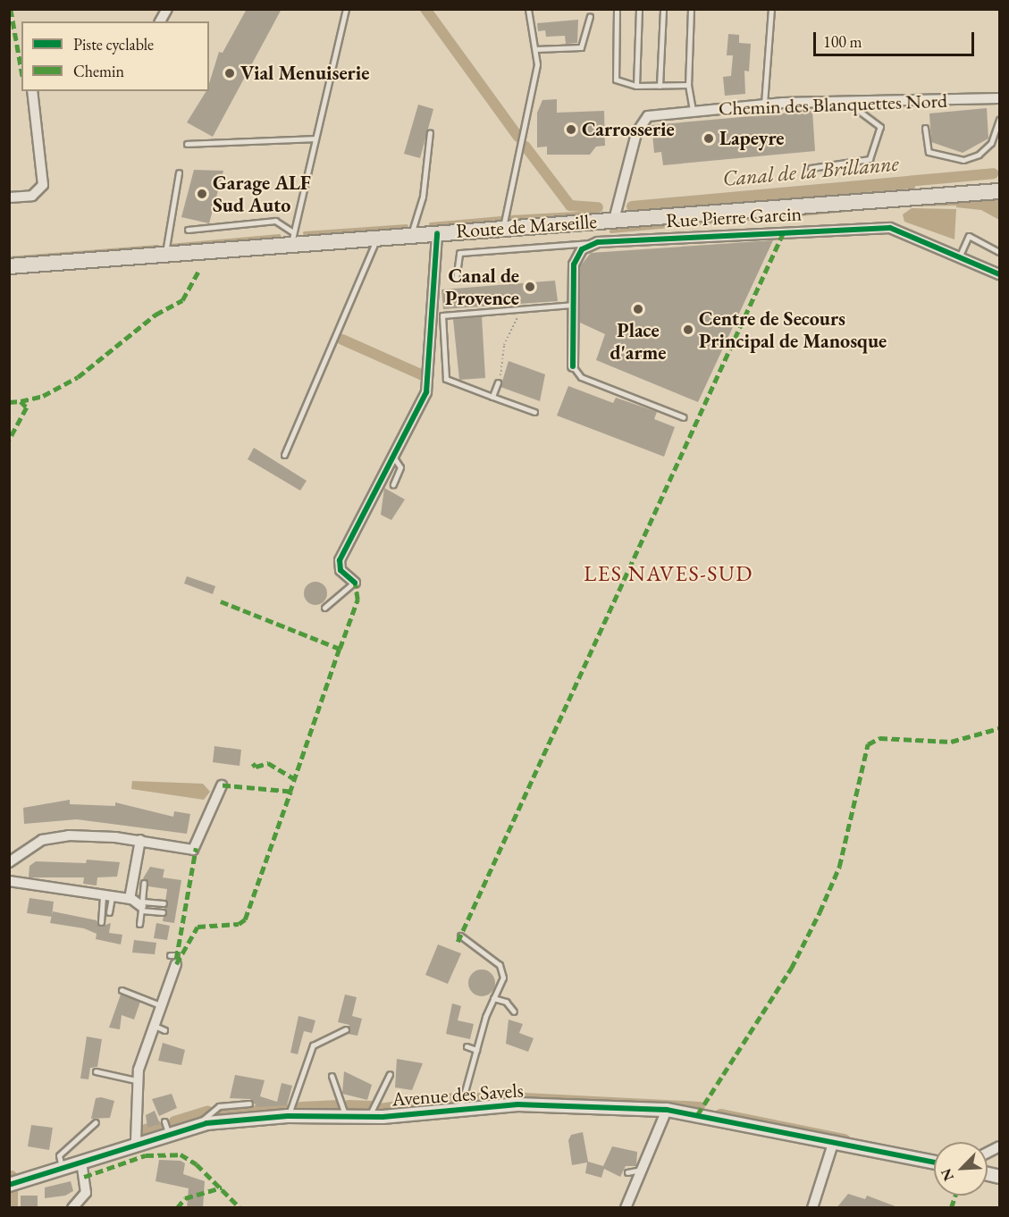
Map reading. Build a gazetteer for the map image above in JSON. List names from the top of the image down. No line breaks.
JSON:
{"streets":{"main road":["Route de Marseille"],"street":["Chemin des Blanquettes Nord","Rue Pierre Garcin","Avenue des Savels"]},"crossings":[["Chemin des Blanquettes Nord","Route de Marseille"]],"districts":["LES NAVES-SUD"],"water":["Canal de la Brillanne"],"places":["Vial Menuiserie","Carrosserie","Lapeyre","Garage ALF Sud Auto","Canal de Provence","Place d'arme","Centre de Secours Principal de Manosque"],"legend":["Piste cyclable","Chemin"],"scale_bar":"100 m","north":"bottom left"}
